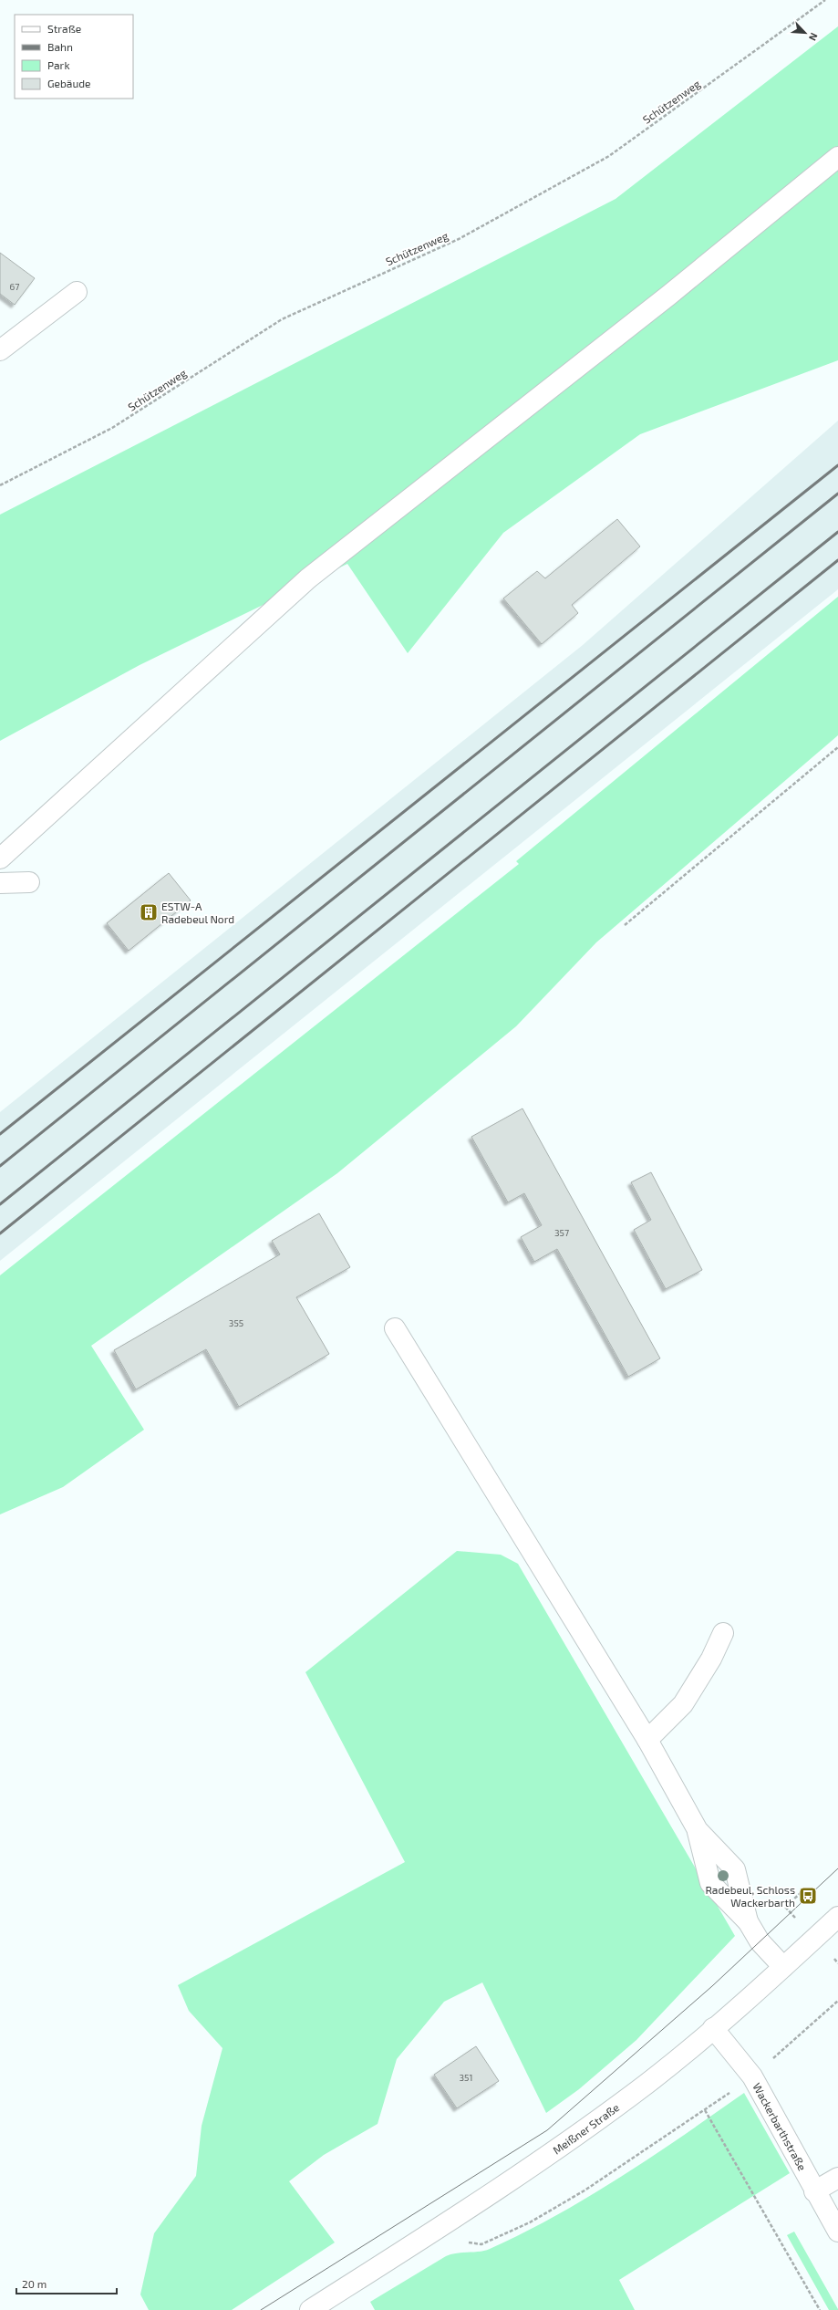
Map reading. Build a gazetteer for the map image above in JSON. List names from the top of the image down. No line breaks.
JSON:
{"streets":{"main road":["Wackerbarthstraße","Meißner Straße"],"path":["Schützenweg"]},"crossings":[["Wackerbarthstraße","Meißner Straße"]],"places":{"building":["ESTW-A Radebeul Nord"],"bus stop":["Radebeul, Schloss Wackerbarth"]},"house_numbers":["67","357","355","351"],"legend":["Straße","Bahn","Park","Gebäude"],"scale_bar":"20 m","north":"bottom right"}
